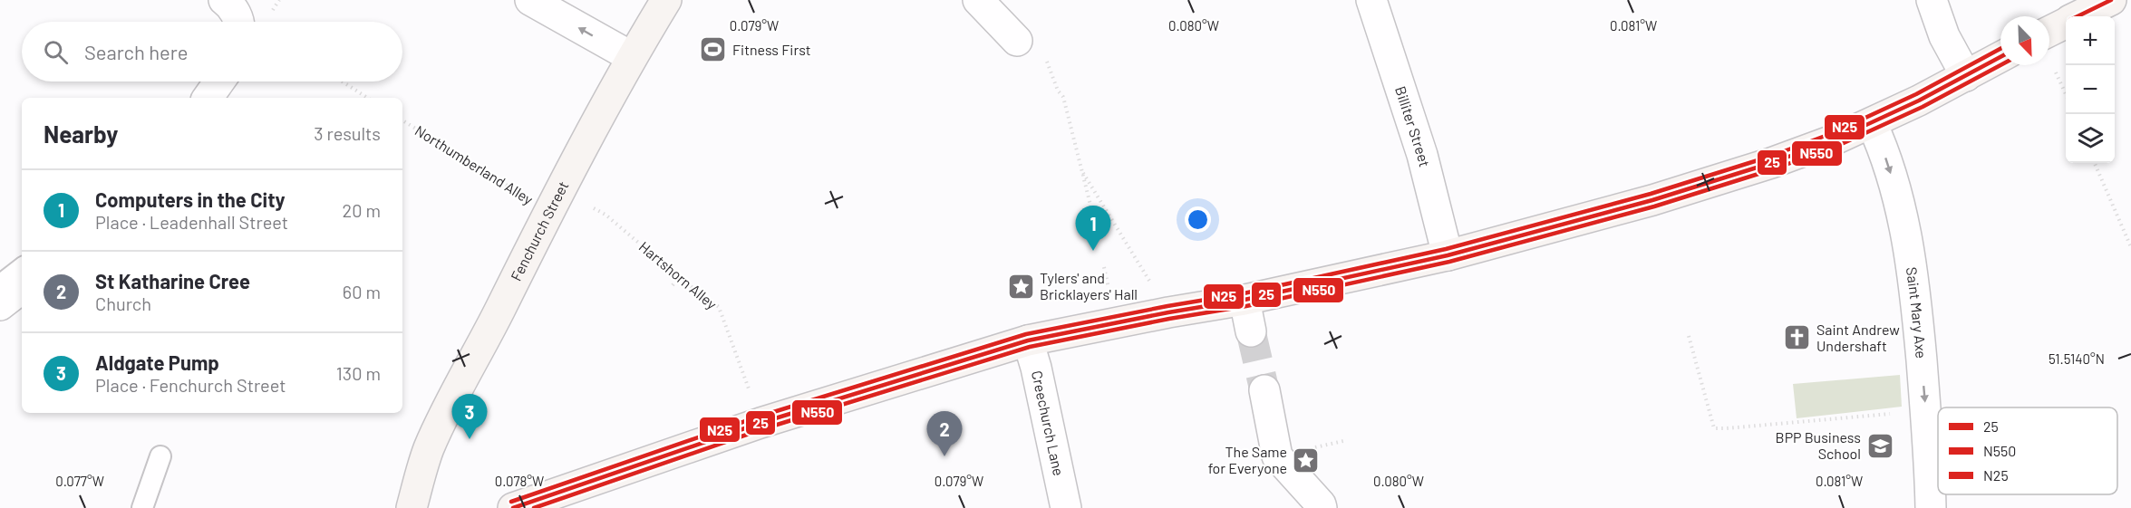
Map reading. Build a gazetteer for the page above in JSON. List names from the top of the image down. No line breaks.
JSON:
{"streets":{"street":["Billiter Street","Fenchurch Street","Saint Mary Axe","Creechurch Lane"],"path":["Northumberland Alley","Hartshorn Alley"]},"crossings":[["Northumberland Alley","Fenchurch Street"]],"one_way":["Saint Mary Axe"],"places":{"sports":["Fitness First"],"place":["Tylers' and Bricklayers' Hall","The Same for Everyone"],"church":["Saint Andrew Undershaft"],"school or university":["BPP Business School"]},"lines":["transit line 25","transit line N25","transit line N550"],"legend":["25","N550","N25"],"north":"bottom right","page":{"map_buttons":["+","−"],"search":"Search here","heading":["Nearby","3 results"],"list":[{"mark":"1","name":"Computers in the City","note":"Place · Leadenhall Street","value":"20 m"},{"mark":"2","name":"St Katharine Cree","note":"Church","value":"60 m"},{"mark":"3","name":"Aldgate Pump","note":"Place · Fenchurch Street","value":"130 m"}],"pins":["1","3","2"]},"coordinates":["0.079°W","0.081°W","0.080°W","51.5140°N","0.077°W","0.078°W"]}
